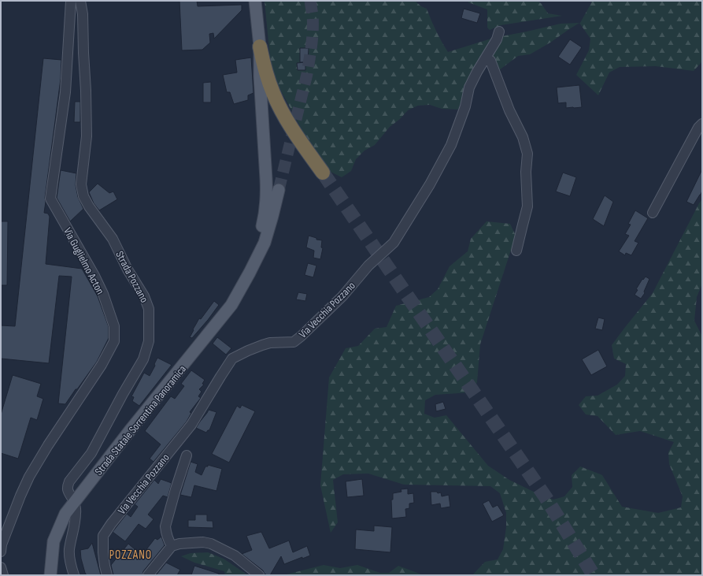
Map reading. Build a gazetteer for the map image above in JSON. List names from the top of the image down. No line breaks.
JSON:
{"streets":{"main road":["Strada Statale Sorrentina Panoramica"],"street":["Via Guglielmo Acton","Strada Pozzano","Via Vecchia Pozzano"]},"crossings":[["Strada Pozzano","Strada Statale Sorrentina Panoramica"]],"districts":["POZZANO"]}
